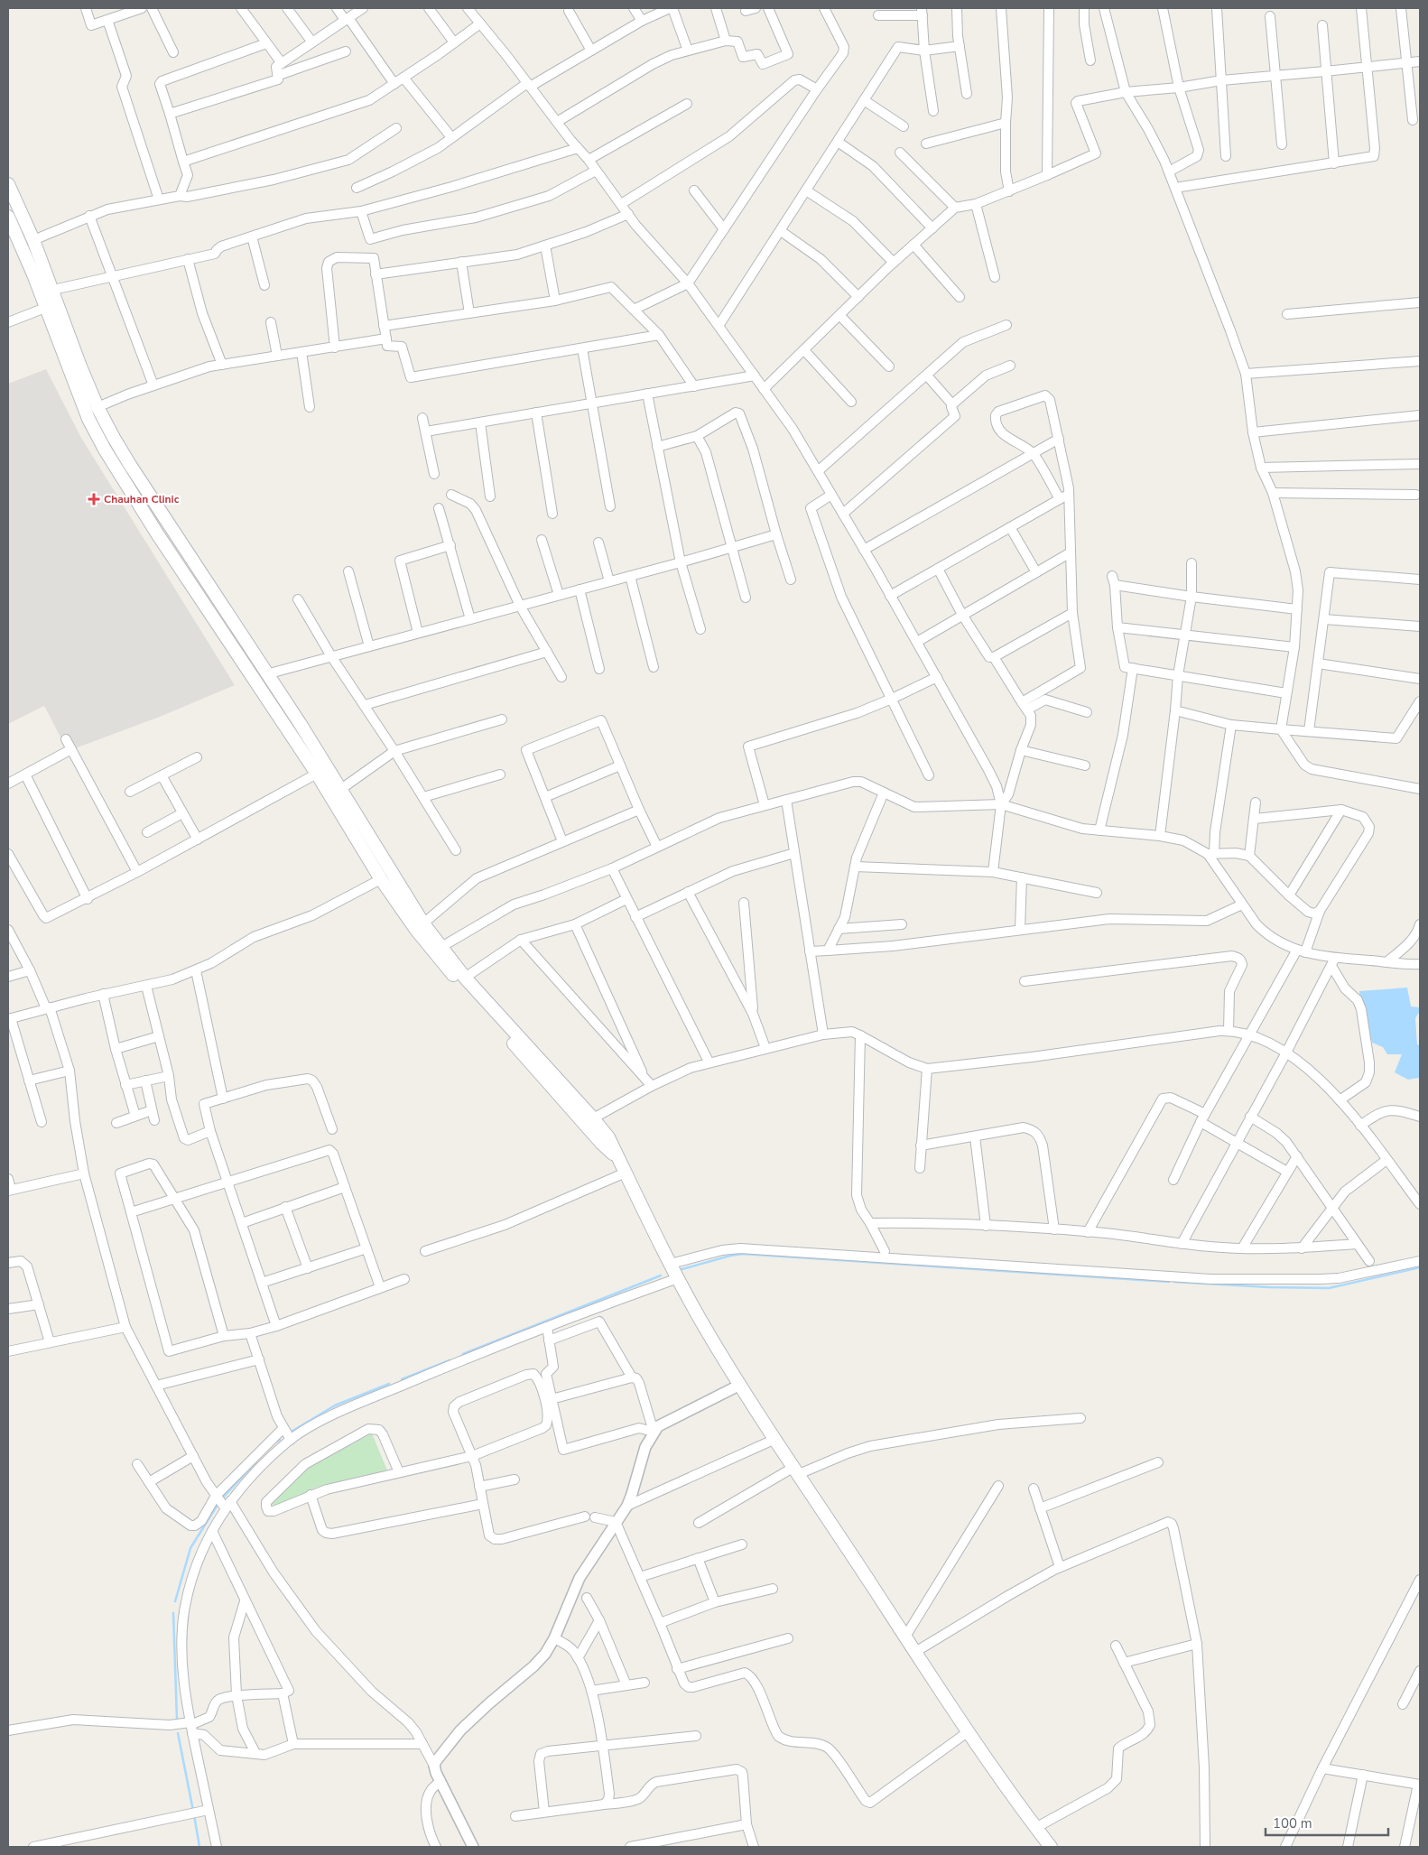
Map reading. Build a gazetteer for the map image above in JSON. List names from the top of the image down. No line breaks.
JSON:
{"places":{"health":["Chauhan Clinic"]},"scale_bar":"100 m"}
